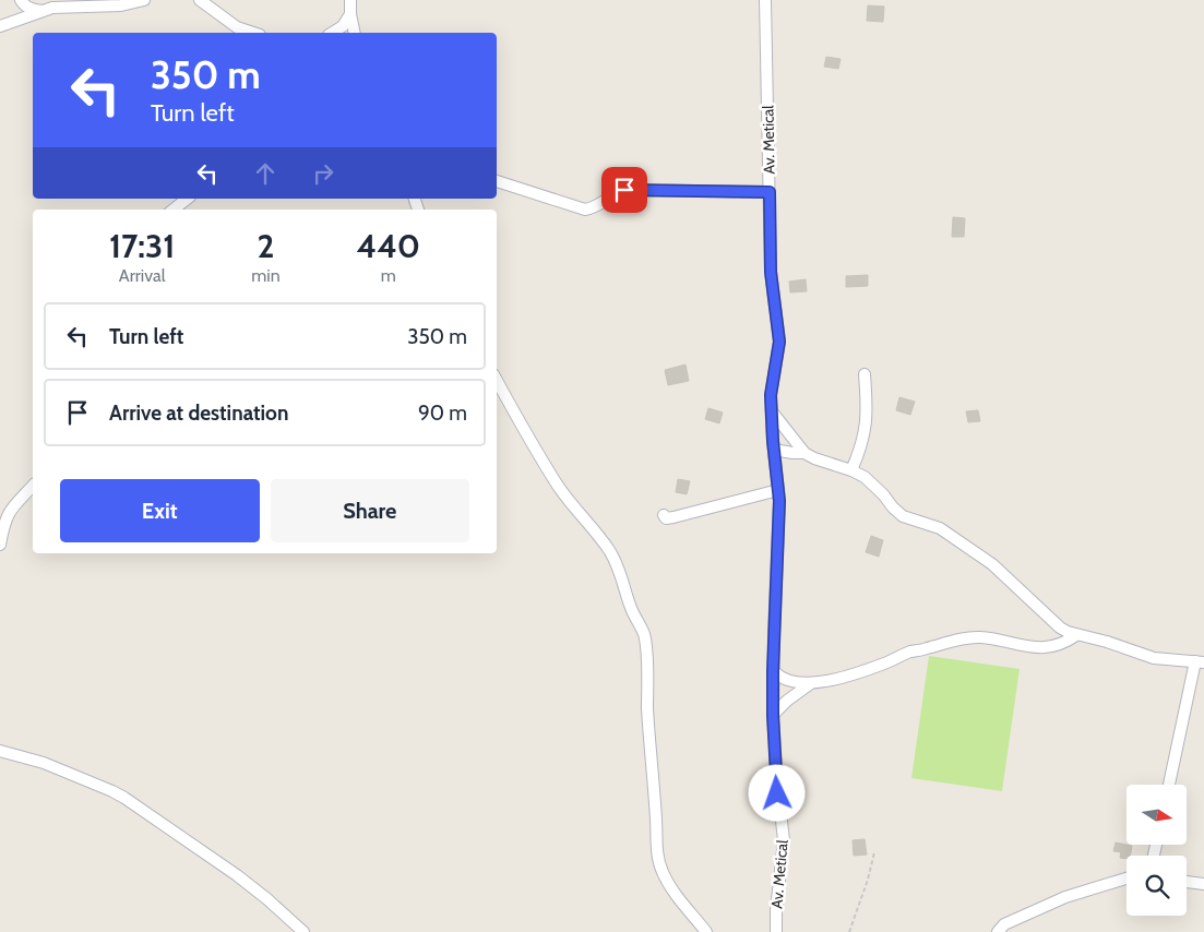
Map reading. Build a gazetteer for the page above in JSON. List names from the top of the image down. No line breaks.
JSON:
{"streets":{"street":["Av. Metical"]},"north":"right","page":{"turn":["350 m","Turn left"],"eta":["17:31","Arrival","2","min","440","m"],"list":[{"name":"Turn left","value":"350 m"},{"name":"Arrive at destination","value":"90 m"}],"buttons":["Exit","Share"]}}
